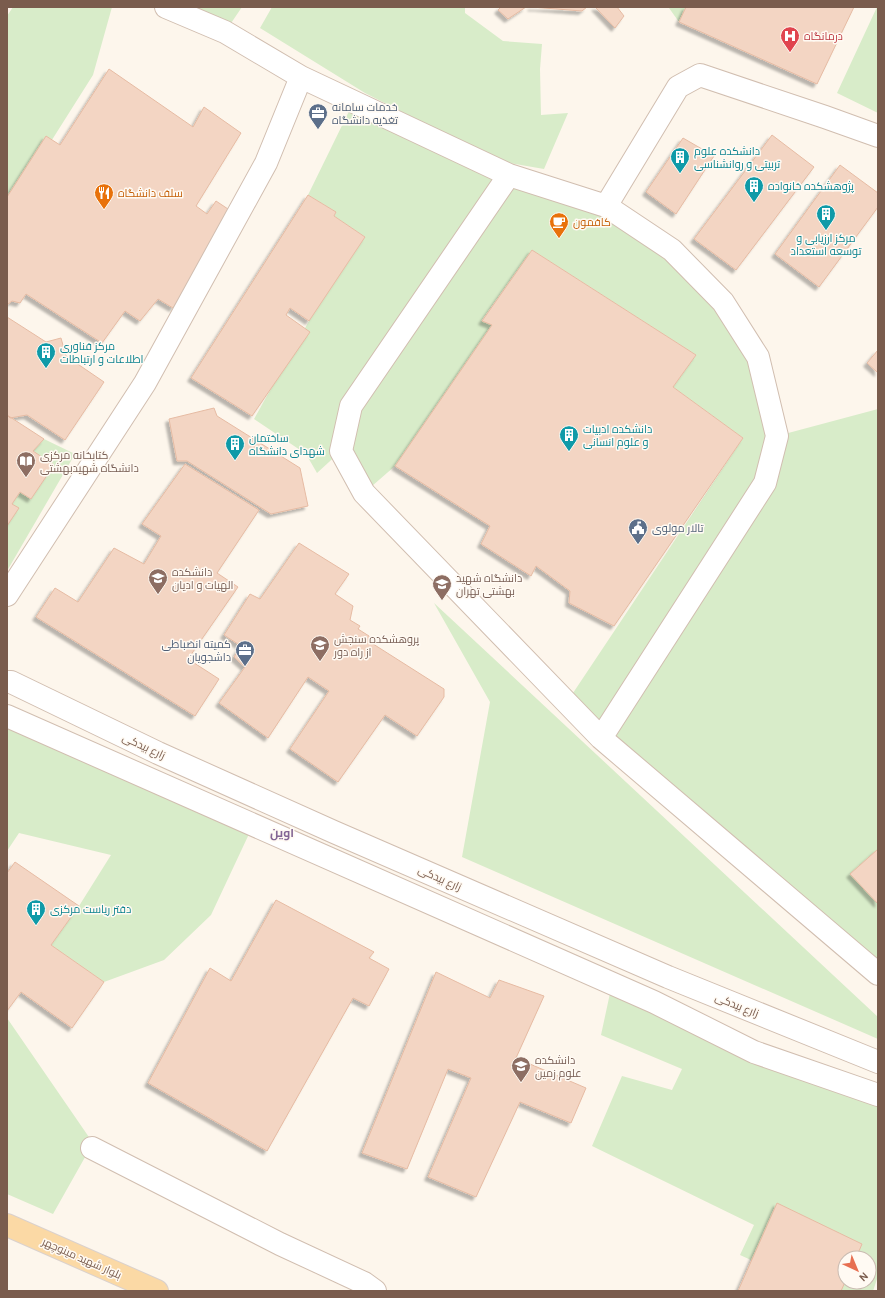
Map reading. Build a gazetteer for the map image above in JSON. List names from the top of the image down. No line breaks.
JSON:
{"streets":{"main road":["بلوار شهید مینوچهر"],"lane":["زارع بیدکی"]},"districts":["اوین"],"places":{"hospital":["درمانگاه"],"office":["خدمات سامانه تغذیه دانشگاه","کمیته انضباطی داشجویان"],"building":["دانشکده علوم تربیتی و روانشناسی","پژوهشکده خانواده","مرکز ارزیابی و توسعه استعداد","مرکز فناوری اطلاعات و ارتباطات","دانشکده ادبیات و علوم انسانی","ساختمان شهدای دانشگاه","دفتر ریاست مرکزی"],"restaurant":["سلف دانشگاه"],"cafe":["کافمون"],"library":["کتابخانه مرکزی دانشگاه شهیدبهشتی"],"public building":["تالار مولوی"],"school or university":["دانشکده الهیات و ادیان","دانشگاه شهید بهشتی تهران","پروهشکده سنجش از راه دور","دانشکده علوم زمین"]},"north":"bottom right"}
